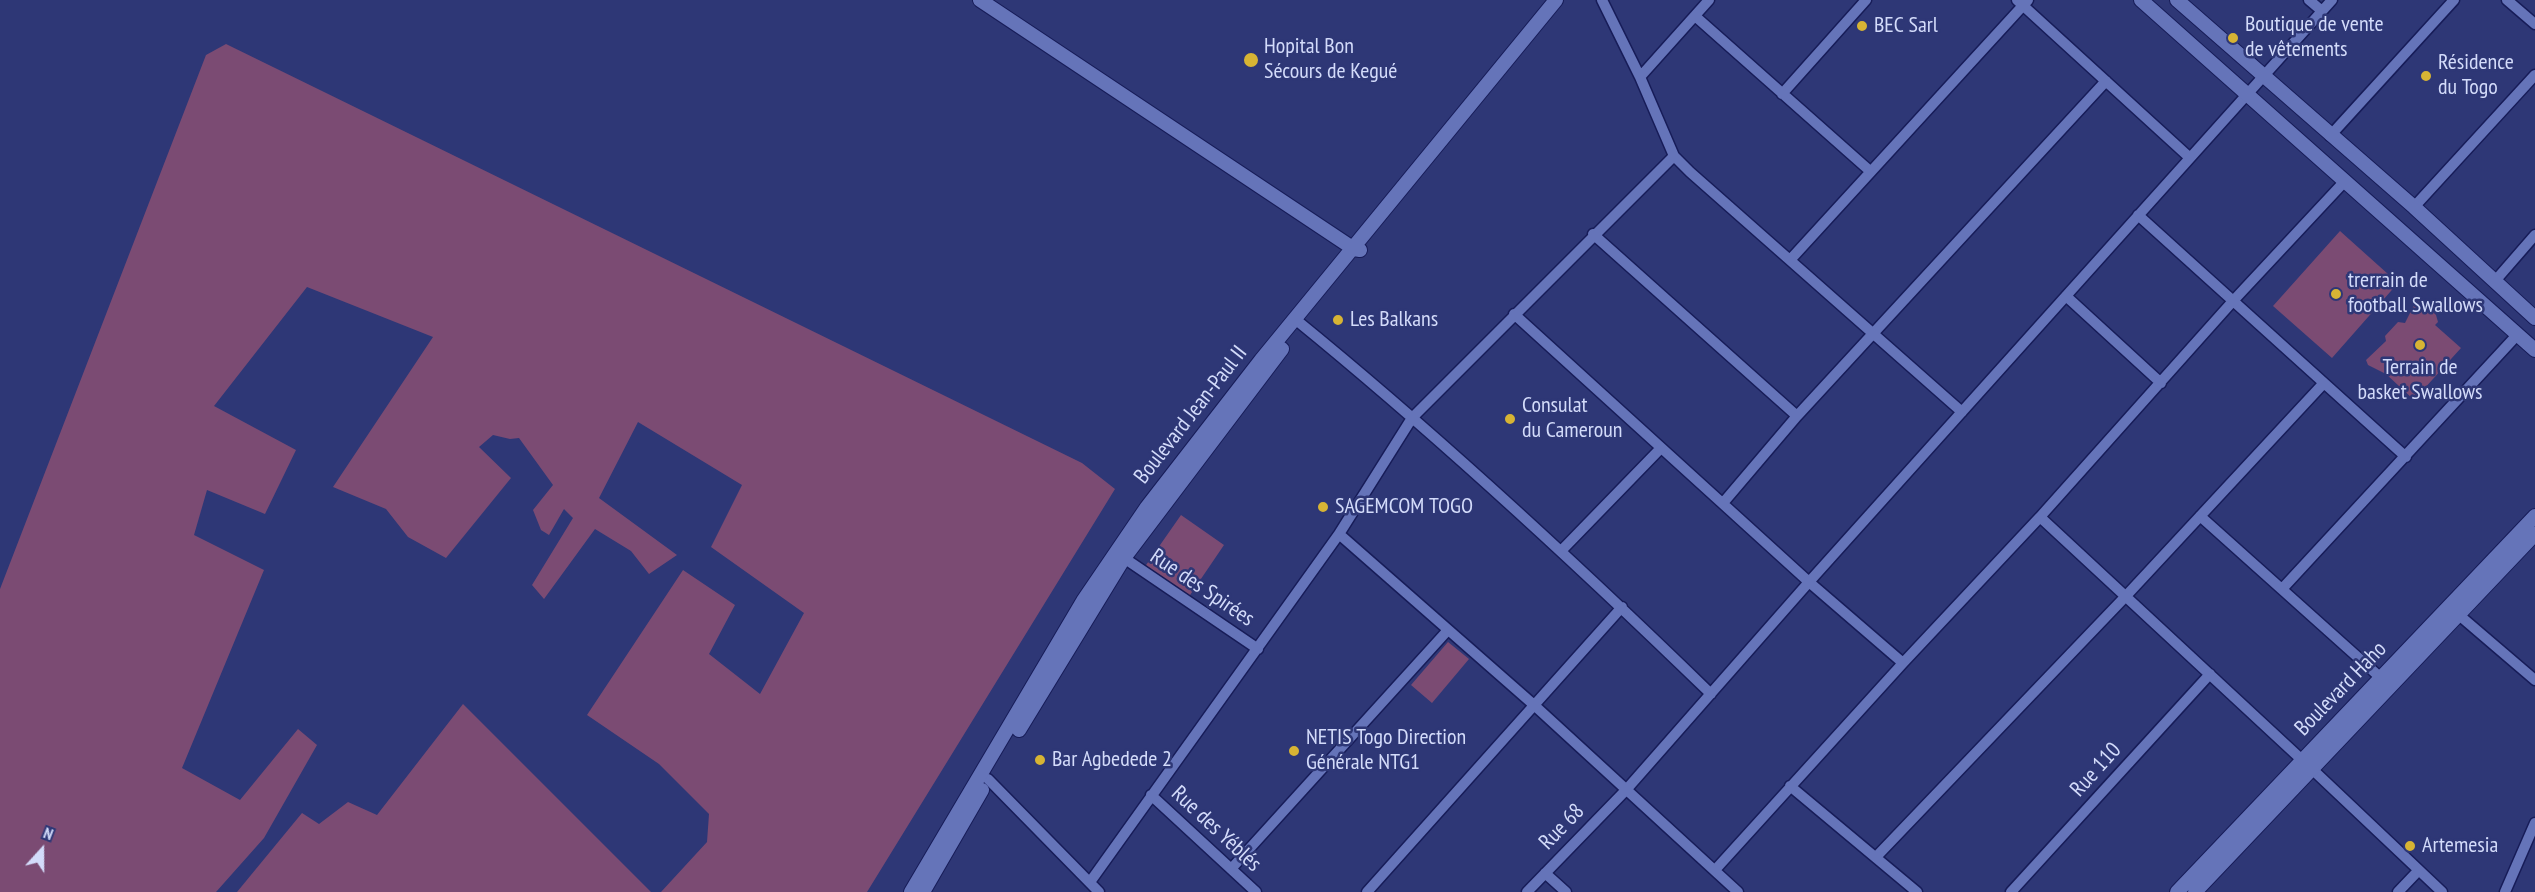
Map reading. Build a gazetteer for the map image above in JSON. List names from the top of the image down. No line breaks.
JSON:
{"streets":{"main road":["Boulevard Jean-Paul II","Boulevard Haho"],"street":["Rue des Spirées","Rue 110","Rue 68","Rue des Yéblés"]},"crossings":[["Boulevard Jean-Paul II","Rue des Spirées"]],"places":["BEC Sarl","Boutique de vente de vêtements","Hopital Bon Sécours de Kegué","Résidence du Togo","trerrain de football Swallows","Les Balkans","Terrain de basket Swallows","Consulat du Cameroun","SAGEMCOM TOGO","NETIS Togo Direction Générale NTG1","Bar Agbedede 2","Artemesia"],"north":"top"}
